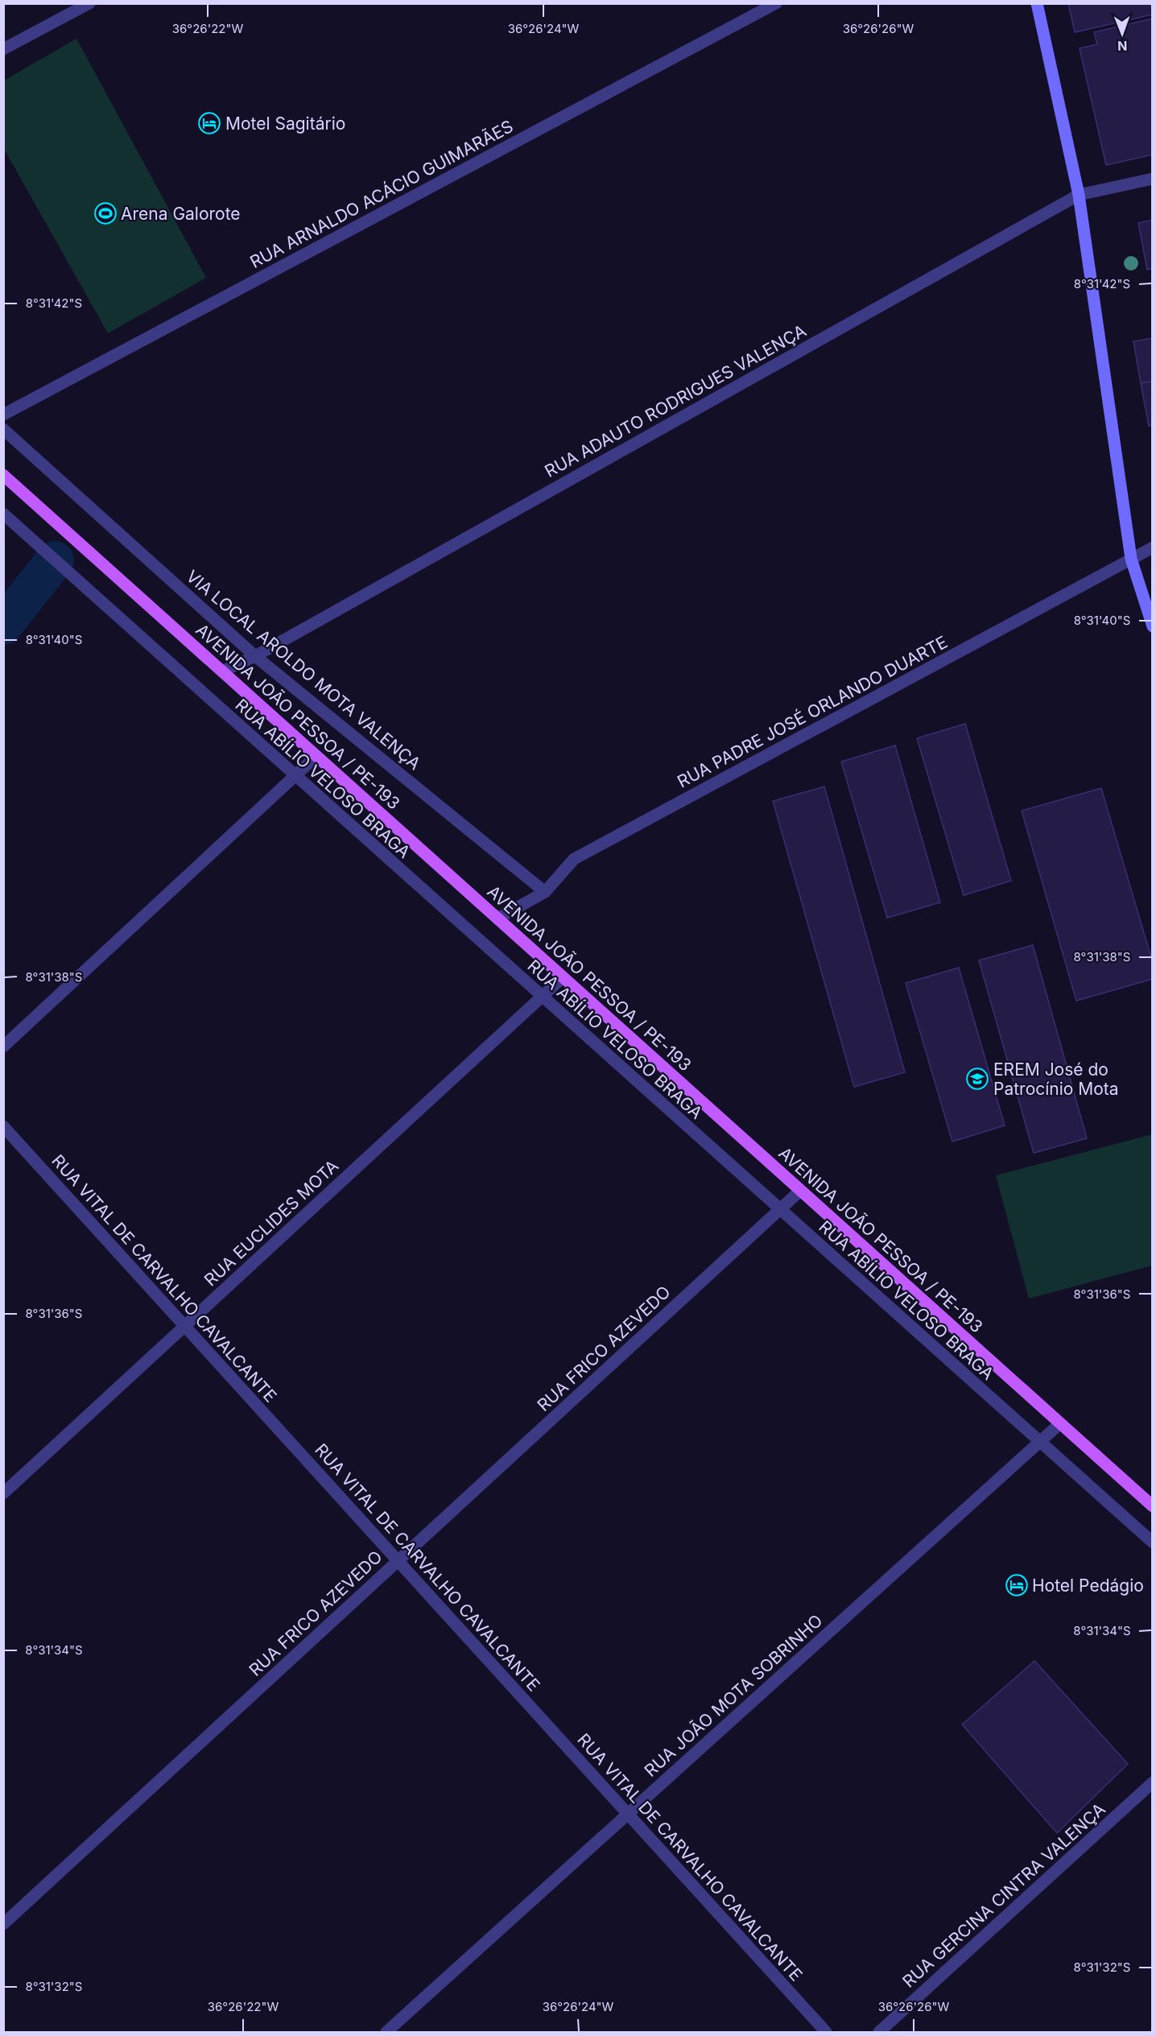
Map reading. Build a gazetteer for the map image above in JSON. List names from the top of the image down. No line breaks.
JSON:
{"streets":{"main road":["AVENIDA JOÃO PESSOA / PE-193"],"street":["RUA ARNALDO ACÁCIO GUIMARÃES","RUA ADAUTO RODRIGUES VALENÇA","VIA LOCAL AROLDO MOTA VALENÇA","RUA PADRE JOSÉ ORLANDO DUARTE","RUA ABÍLIO VELOSO BRAGA","RUA EUCLIDES MOTA","RUA VITAL DE CARVALHO CAVALCANTE","RUA FRICO AZEVEDO","RUA JOÃO MOTA SOBRINHO","RUA GERCINA CINTRA VALENÇA"]},"crossings":[["RUA ADAUTO RODRIGUES VALENÇA","VIA LOCAL AROLDO MOTA VALENÇA"],["RUA ADAUTO RODRIGUES VALENÇA","AVENIDA JOÃO PESSOA / PE-193"],["VIA LOCAL AROLDO MOTA VALENÇA","RUA PADRE JOSÉ ORLANDO DUARTE"],["RUA PADRE JOSÉ ORLANDO DUARTE","AVENIDA JOÃO PESSOA / PE-193"],["AVENIDA JOÃO PESSOA / PE-193","RUA EUCLIDES MOTA"],["AVENIDA JOÃO PESSOA / PE-193","RUA FRICO AZEVEDO"],["AVENIDA JOÃO PESSOA / PE-193","RUA JOÃO MOTA SOBRINHO"],["RUA ABÍLIO VELOSO BRAGA","RUA EUCLIDES MOTA"],["RUA ABÍLIO VELOSO BRAGA","RUA FRICO AZEVEDO"],["RUA ABÍLIO VELOSO BRAGA","RUA JOÃO MOTA SOBRINHO"],["RUA EUCLIDES MOTA","RUA VITAL DE CARVALHO CAVALCANTE"],["RUA VITAL DE CARVALHO CAVALCANTE","RUA FRICO AZEVEDO"],["RUA VITAL DE CARVALHO CAVALCANTE","RUA JOÃO MOTA SOBRINHO"]],"places":{"hotel":["Motel Sagitário","Hotel Pedágio"],"sports":["Arena Galorote"],"school or university":["EREM José do Patrocínio Mota"]},"north":"bottom","coordinates":["36°26'22\"W","36°26'24\"W","36°26'26\"W","8°31'42\"S","8°31'40\"S","8°31'38\"S","8°31'36\"S","8°31'34\"S","8°31'32\"S"]}
